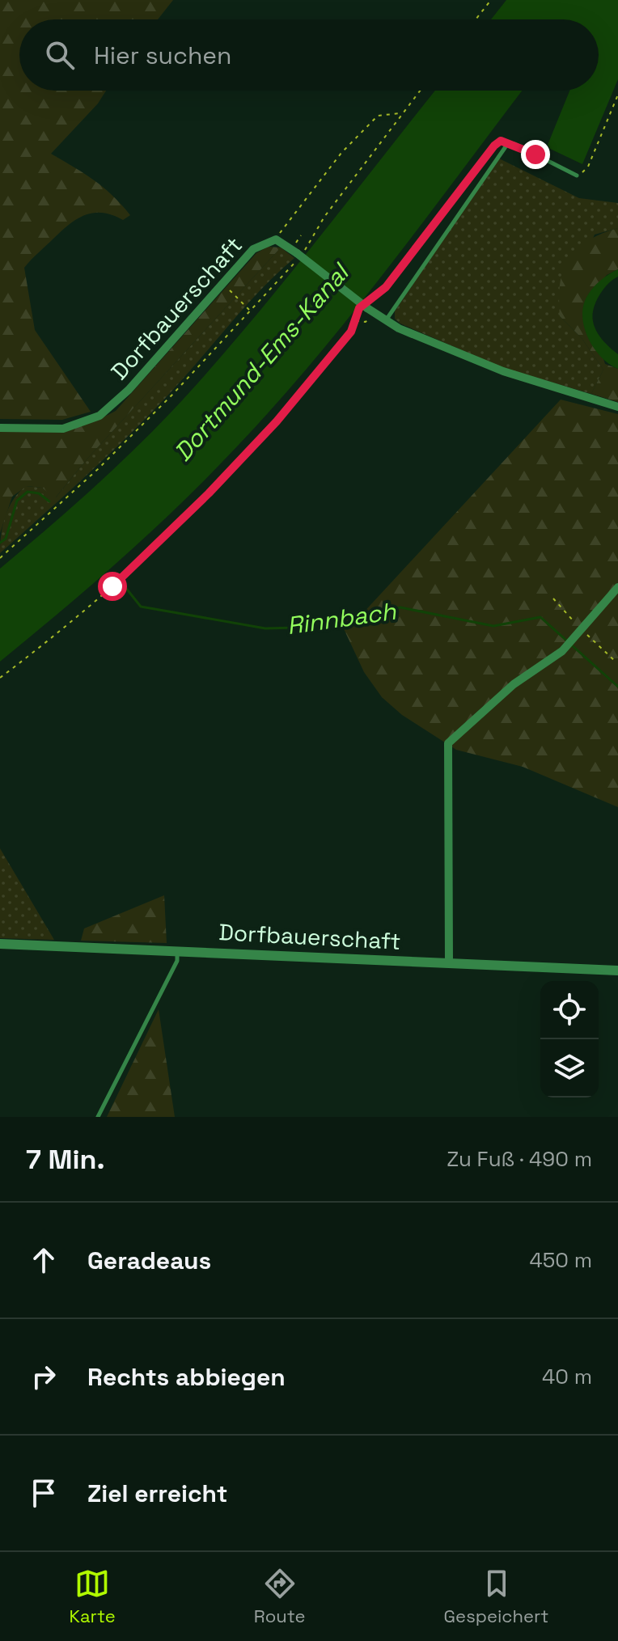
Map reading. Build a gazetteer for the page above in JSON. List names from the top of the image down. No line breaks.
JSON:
{"streets":{"street":["Dorfbauerschaft"]},"water":["Dortmund-Ems-Kanal","Rinnbach"],"page":{"search":"Hier suchen","heading":["7 Min.","Zu Fuß · 490 m"],"list":[["Geradeaus","450 m"],["Rechts abbiegen","40 m"],"Ziel erreicht"],"nav":["Karte","Route","Gespeichert"]}}
